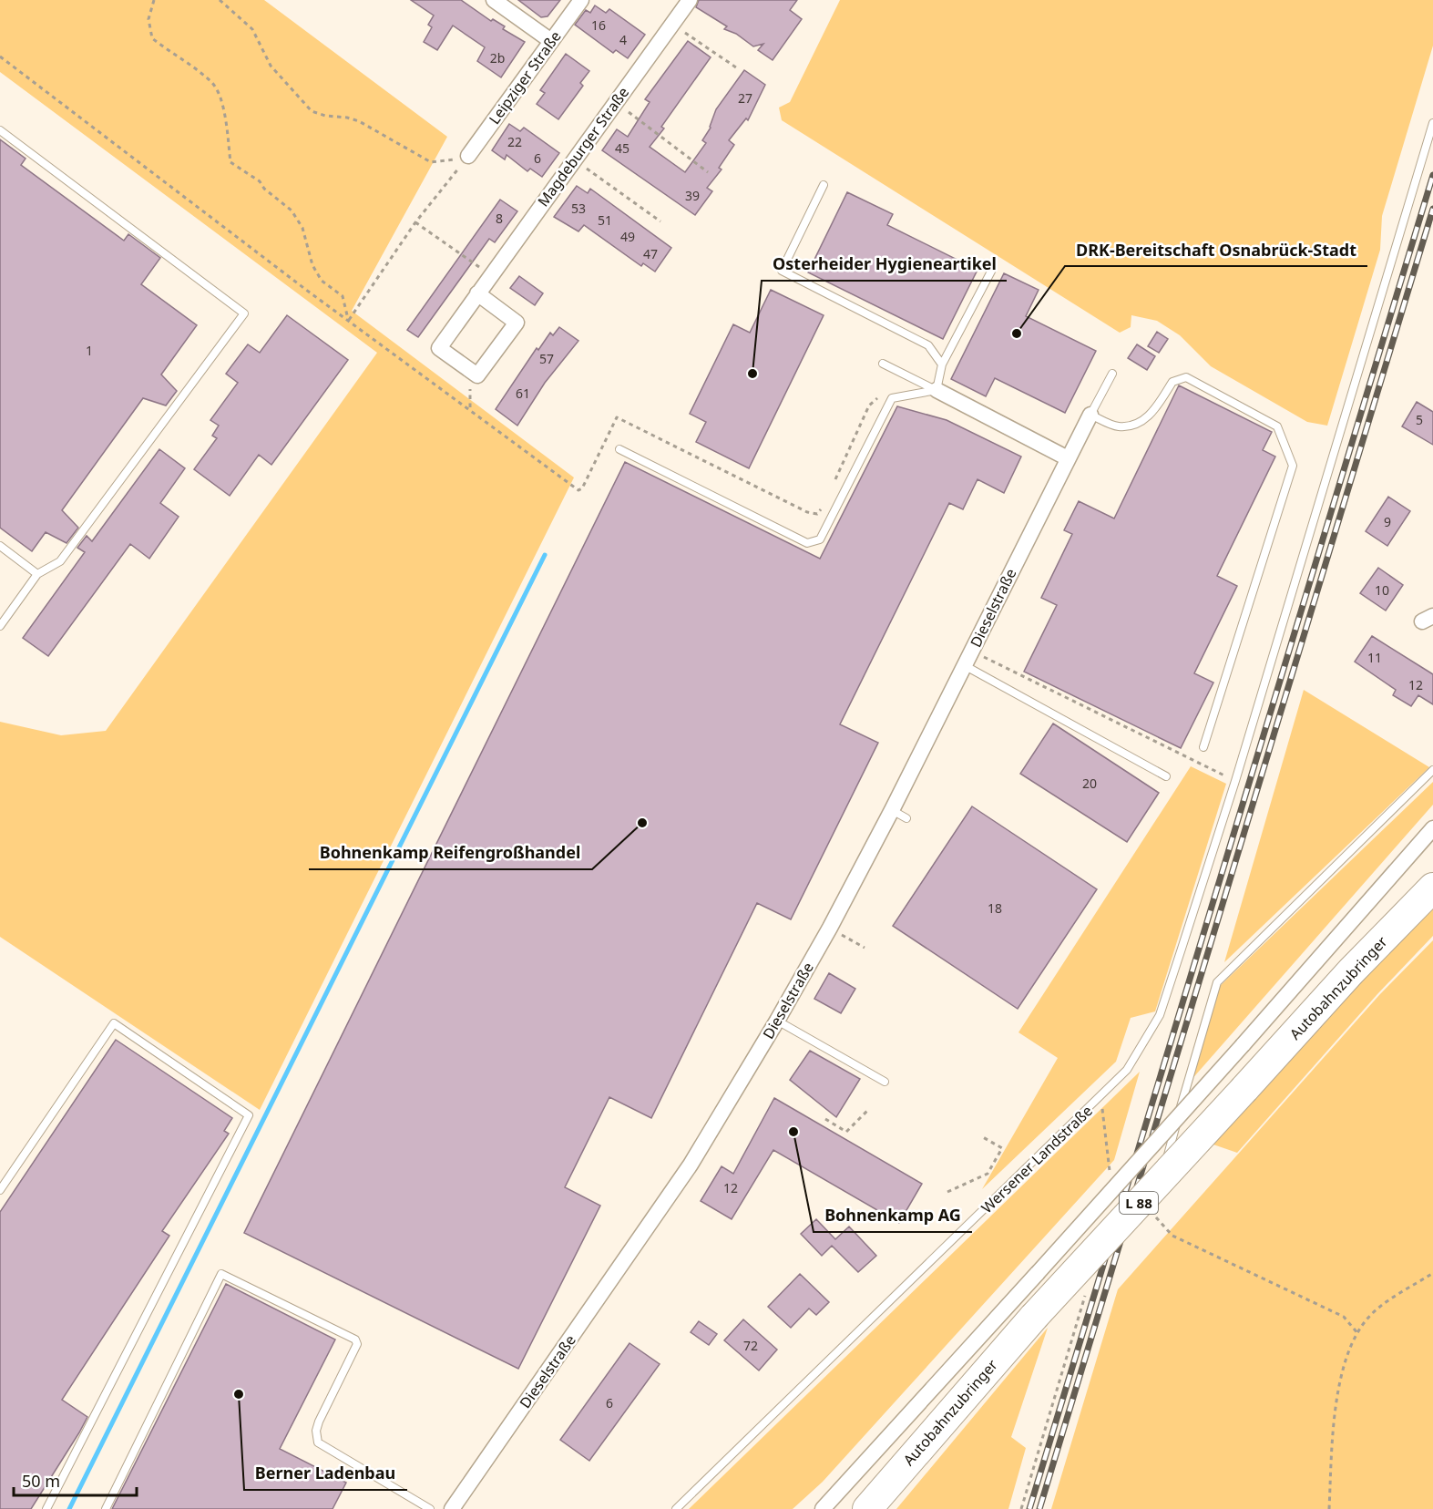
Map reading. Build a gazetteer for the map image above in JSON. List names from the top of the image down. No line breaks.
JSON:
{"streets":{"highway":["Autobahnzubringer","L 88"],"street":["Leipziger Straße","Magdeburger Straße","Dieselstraße"],"lane":["Wersener Landstraße"]},"places":["DRK-Bereitschaft Osnabrück-Stadt","Osterheider Hygieneartikel","Bohnenkamp Reifengroßhandel","Bohnenkamp AG","Berner Ladenbau"],"house_numbers":["16","4","2b","27","22","45","6","39","53","8","51","49","47","1","57","61","5","9","10","11","12","20","18","12","72","6"],"scale_bar":"50 m"}
